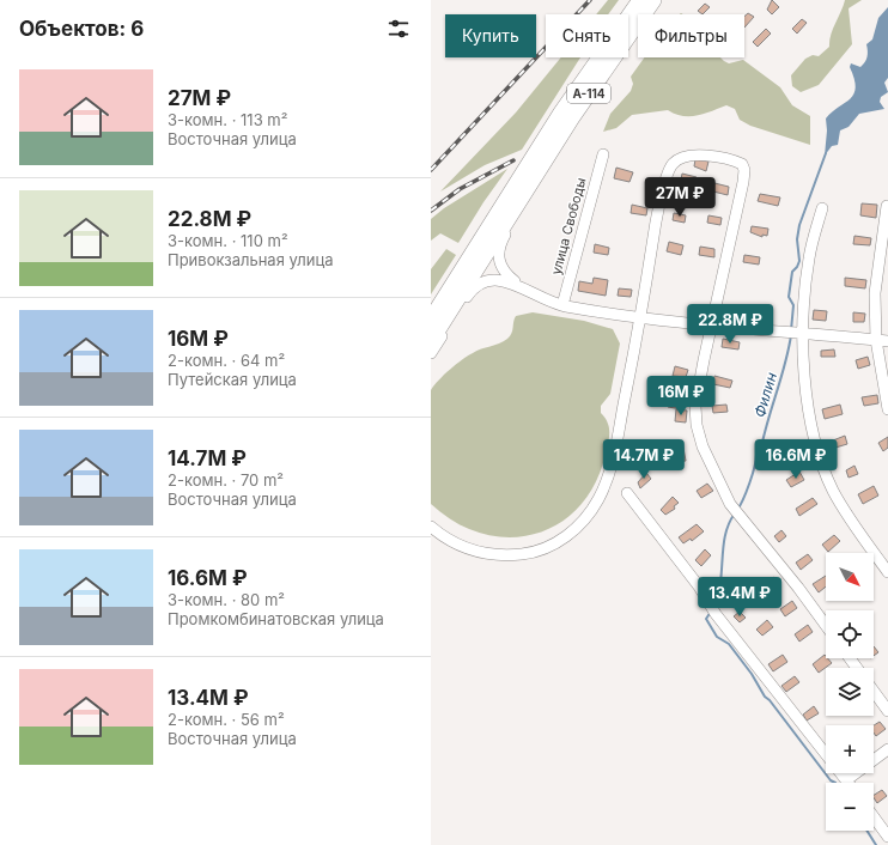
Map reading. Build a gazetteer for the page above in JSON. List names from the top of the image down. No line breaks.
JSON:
{"streets":{"highway":["А-114"],"street":["улица Свободы"]},"water":["Филин"],"north":"bottom right","page":{"heading":"Объектов: 6","chip":["Купить","Снять","Фильтры"],"list":[{"name":"27M ₽","note":"3-комн. · 113 m² · Восточная улица"},{"name":"22.8M ₽","note":"3-комн. · 110 m² · Привокзальная улица"},{"name":"16M ₽","note":"2-комн. · 64 m² · Путейская улица"},{"name":"14.7M ₽","note":"2-комн. · 70 m² · Восточная улица"},{"name":"16.6M ₽","note":"3-комн. · 80 m² · Промкомбинатовская улица"},{"name":"13.4M ₽","note":"2-комн. · 56 m² · Восточная улица"}],"price":["27M ₽","22.8M ₽","16M ₽","14.7M ₽","16.6M ₽","13.4M ₽"],"map_buttons":["+","−"]}}
